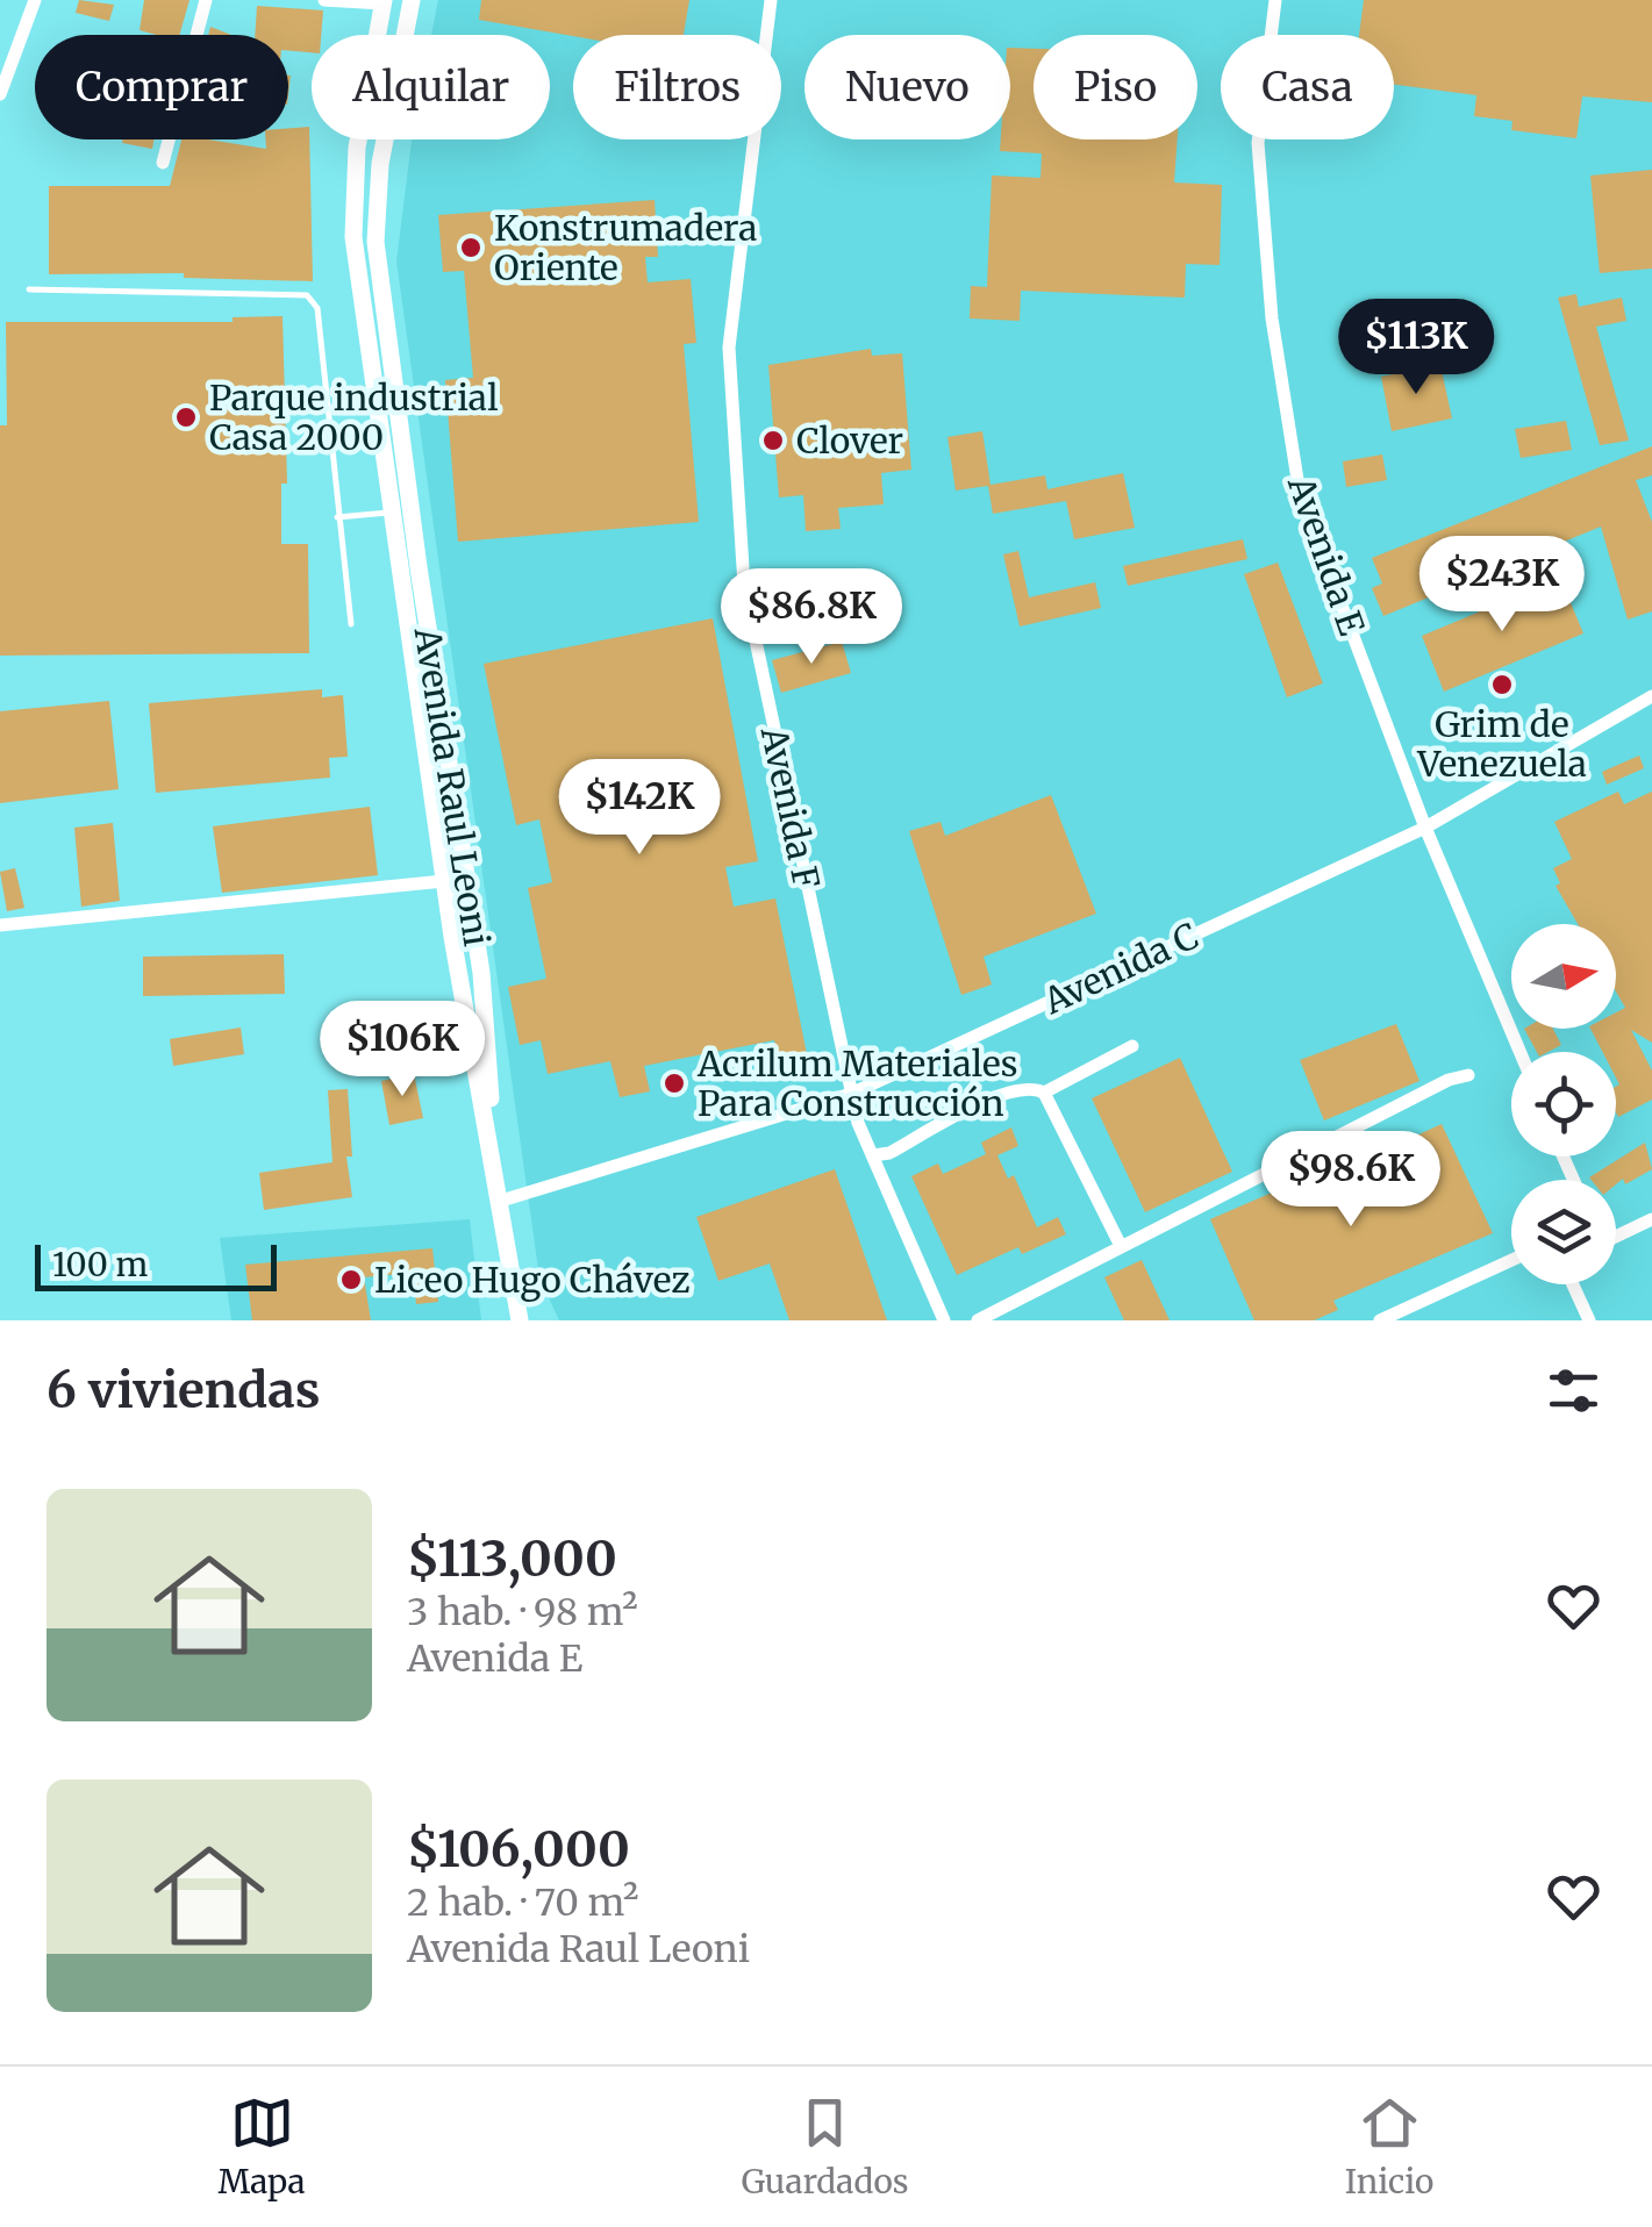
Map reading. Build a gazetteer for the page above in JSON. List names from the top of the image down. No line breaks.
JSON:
{"streets":{"main road":["Avenida Raul Leoni"],"street":["Avenida E","Avenida F","Avenida C"]},"crossings":[["Avenida E","Avenida C"],["Avenida Raul Leoni","Avenida C"],["Avenida F","Avenida C"]],"places":["Konstrumadera Oriente","Parque industrial Casa 2000","Clover","Grim de Venezuela","Acrilum Materiales Para Construcción","Liceo Hugo Chávez"],"scale_bar":"100 m","north":"right","page":{"chip":["Comprar","Alquilar","Filtros","Nuevo","Piso","Casa"],"price":["$113K","$243K","$86.8K","$142K","$106K","$98.6K"],"scale":"100 m","heading":"6 viviendas","list":[{"name":"$113,000","note":"3 hab. · 98 m² · Avenida E"},{"name":"$106,000","note":"2 hab. · 70 m² · Avenida Raul Leoni"}],"tabs":["Mapa","Guardados","Inicio"]}}
